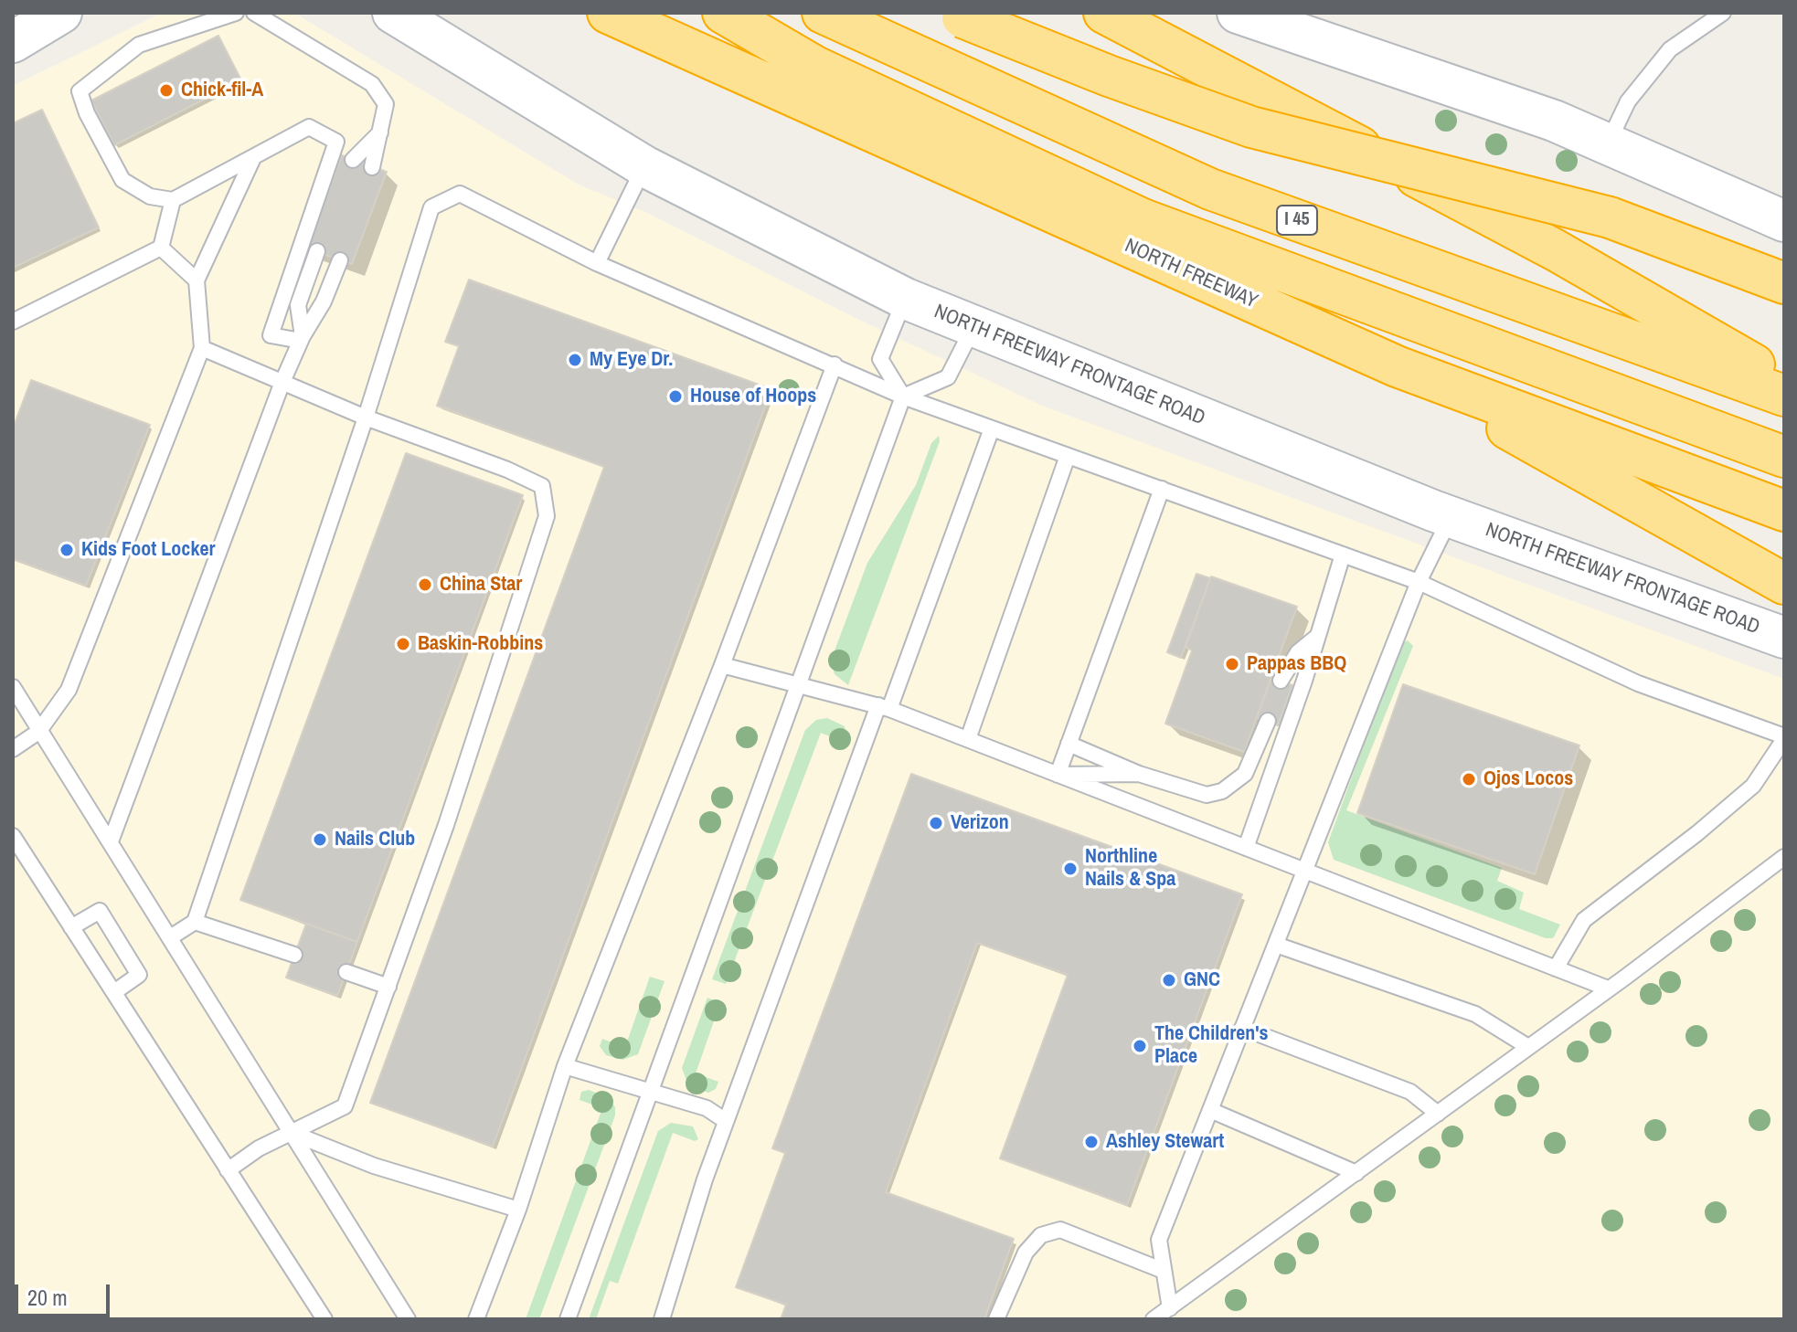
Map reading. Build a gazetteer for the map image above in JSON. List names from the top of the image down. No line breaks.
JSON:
{"streets":{"highway":["I 45","NORTH FREEWAY"],"main road":["NORTH FREEWAY FRONTAGE ROAD"]},"places":["Chick-fil-A","My Eye Dr.","House of Hoops","Kids Foot Locker","China Star","Baskin-Robbins","Pappas BBQ","Ojos Locos","Verizon","Nails Club","Northline Nails & Spa","GNC","The Children's Place","Ashley Stewart"],"scale_bar":"20 m"}
